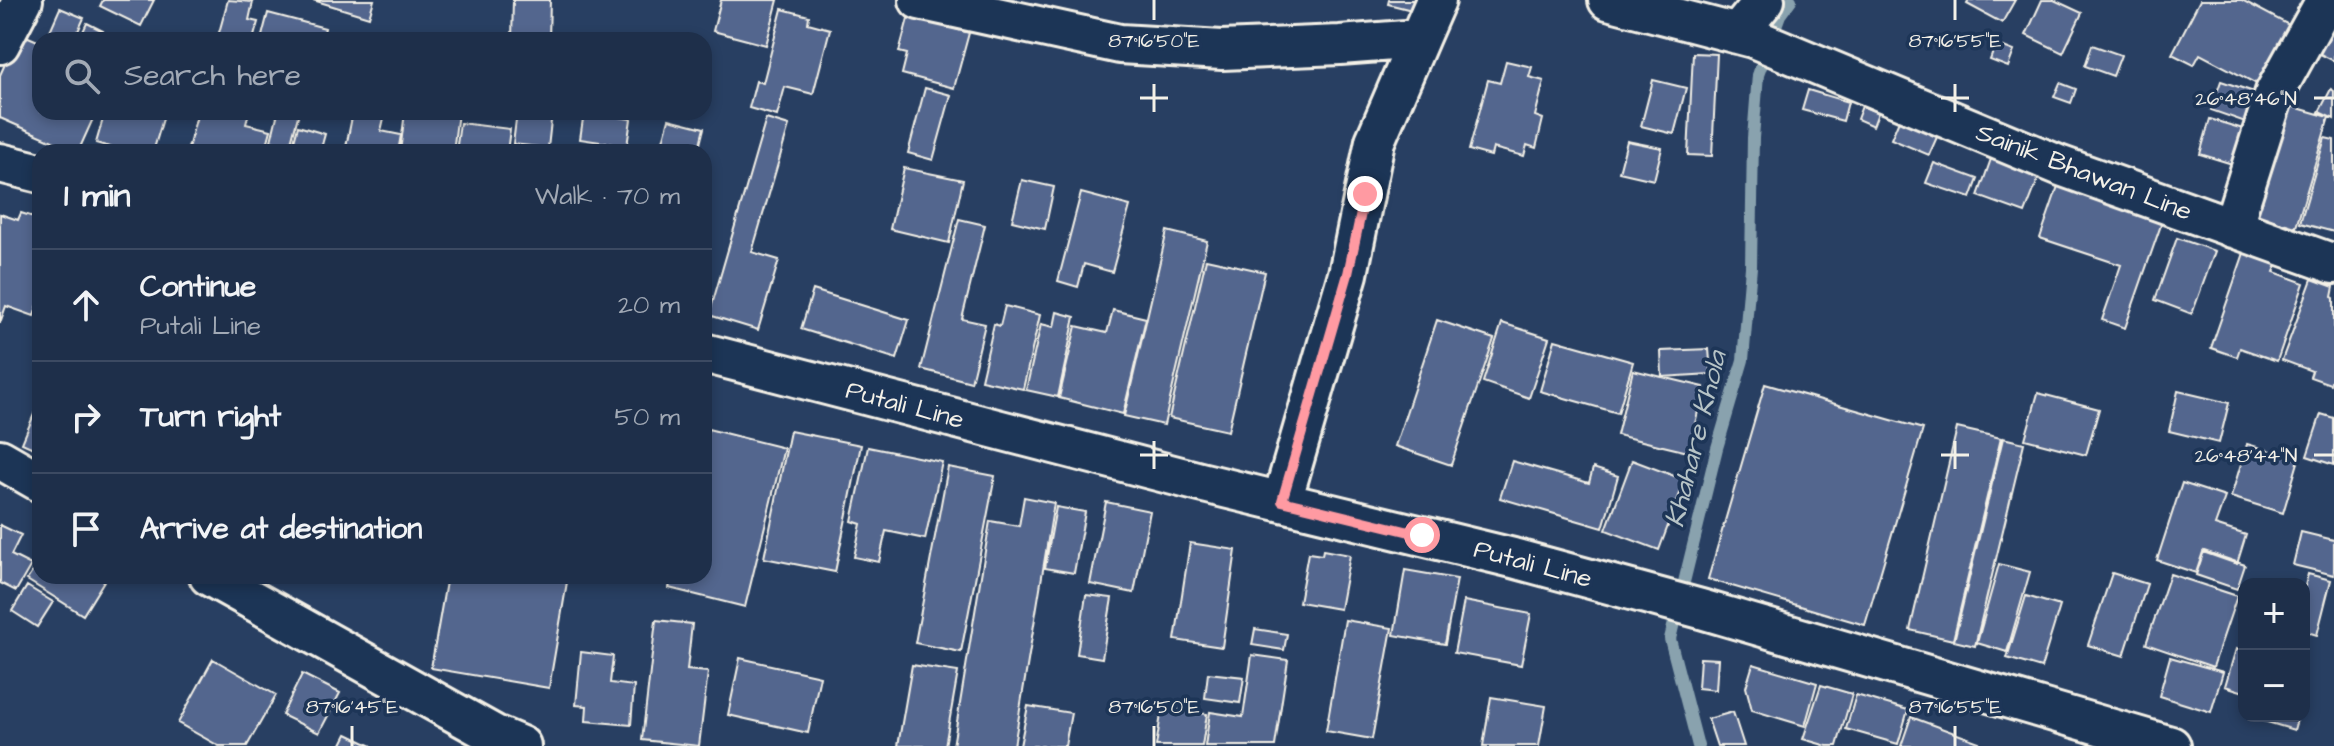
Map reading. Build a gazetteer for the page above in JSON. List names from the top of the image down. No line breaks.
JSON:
{"streets":{"street":["Sainik Bhawan Line","Putali Line"]},"water":["Khahare Khola"],"page":{"search":"Search here","heading":["1 min","Walk · 70 m"],"list":[["Continue","Putali Line","20 m"],["Turn right","50 m"],"Arrive at destination"],"map_buttons":["+","−"]},"coordinates":["87°16'50\"E","87°16'55\"E","26°48'46\"N","26°48'44\"N","87°16'45\"E"]}
